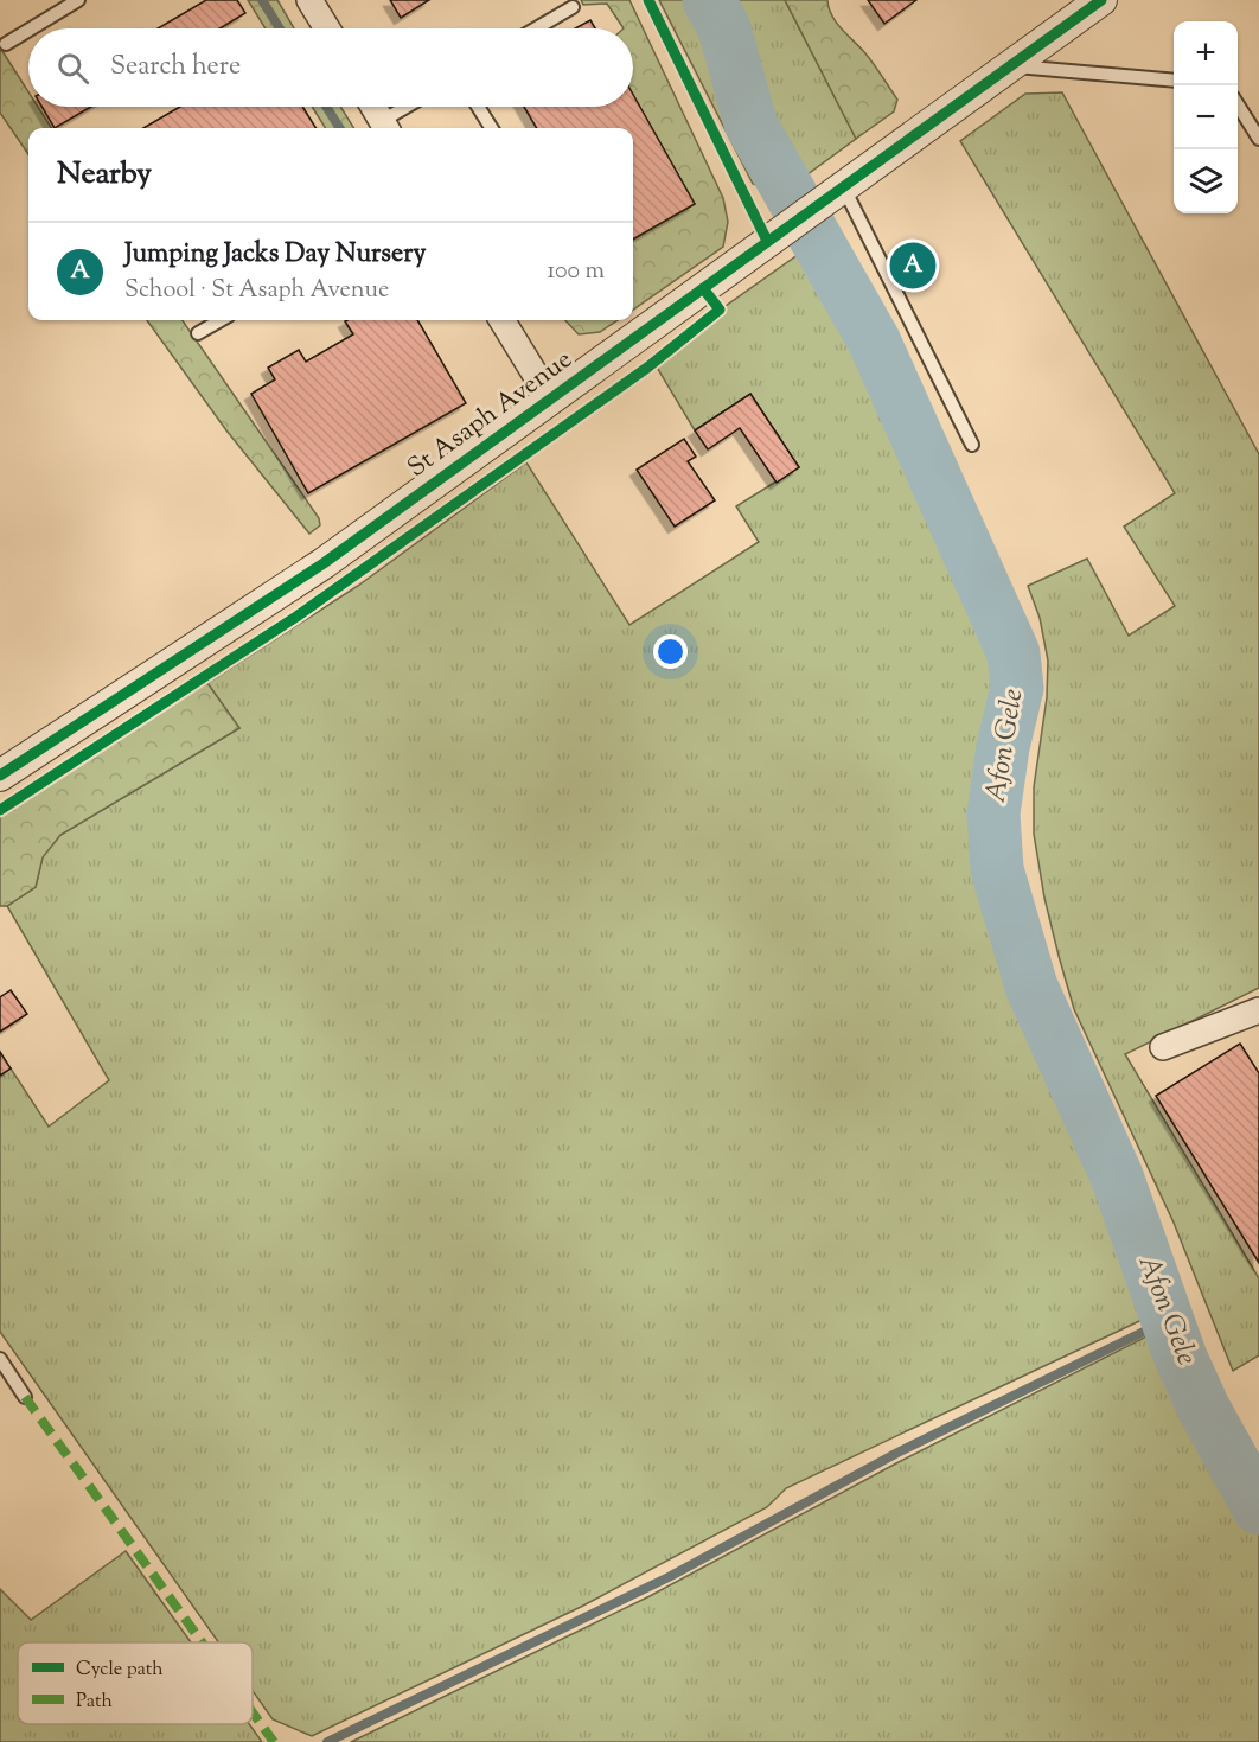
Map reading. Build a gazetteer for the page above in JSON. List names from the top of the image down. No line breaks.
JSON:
{"streets":{"street":["St Asaph Avenue"]},"water":["Afon Gele"],"legend":["Cycle path","Path"],"page":{"map_buttons":["+","−"],"search":"Search here","heading":"Nearby","list":[{"mark":"A","name":"Jumping Jacks Day Nursery","note":"School · St Asaph Avenue","value":"100 m"}],"pins":"A"}}
